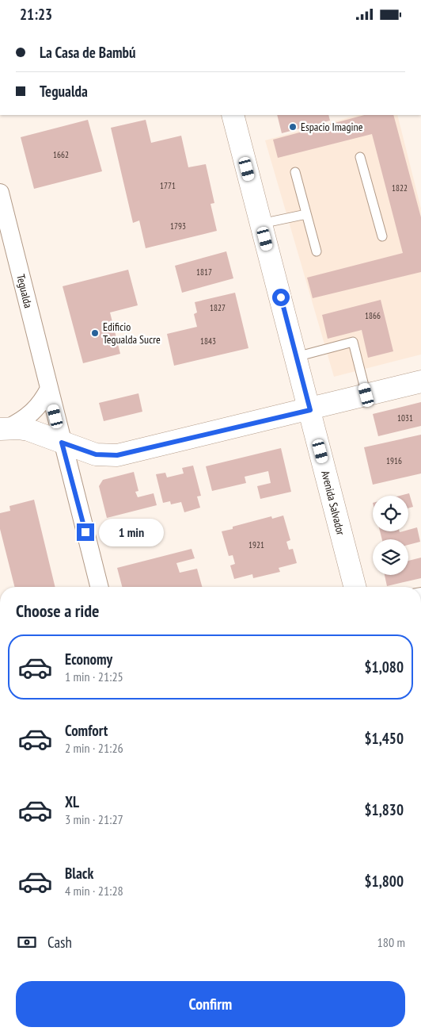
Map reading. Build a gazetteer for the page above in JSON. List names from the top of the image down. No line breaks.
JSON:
{"streets":{"main road":["Avenida Salvador"],"street":["Tegualda"]},"places":["Espacio Imagine","Edificio Tegualda Sucre"],"house_numbers":["1662","1771","1822","1793","1817","1827","1866","1843","1031","1916","1921"],"page":{"status":"21:23","banner":["La Casa de Bambú","Tegualda"],"bubble":"1 min","heading":"Choose a ride","list":[{"name":"Economy","note":"1 min · 21:25","value":"$1,080"},{"name":"Comfort","note":"2 min · 21:26","value":"$1,450"},{"name":"XL","note":"3 min · 21:27","value":"$1,830"},{"name":"Black","note":"4 min · 21:28","value":"$1,800"}],"pay":["Cash","180 m"],"buttons":"Confirm"}}
